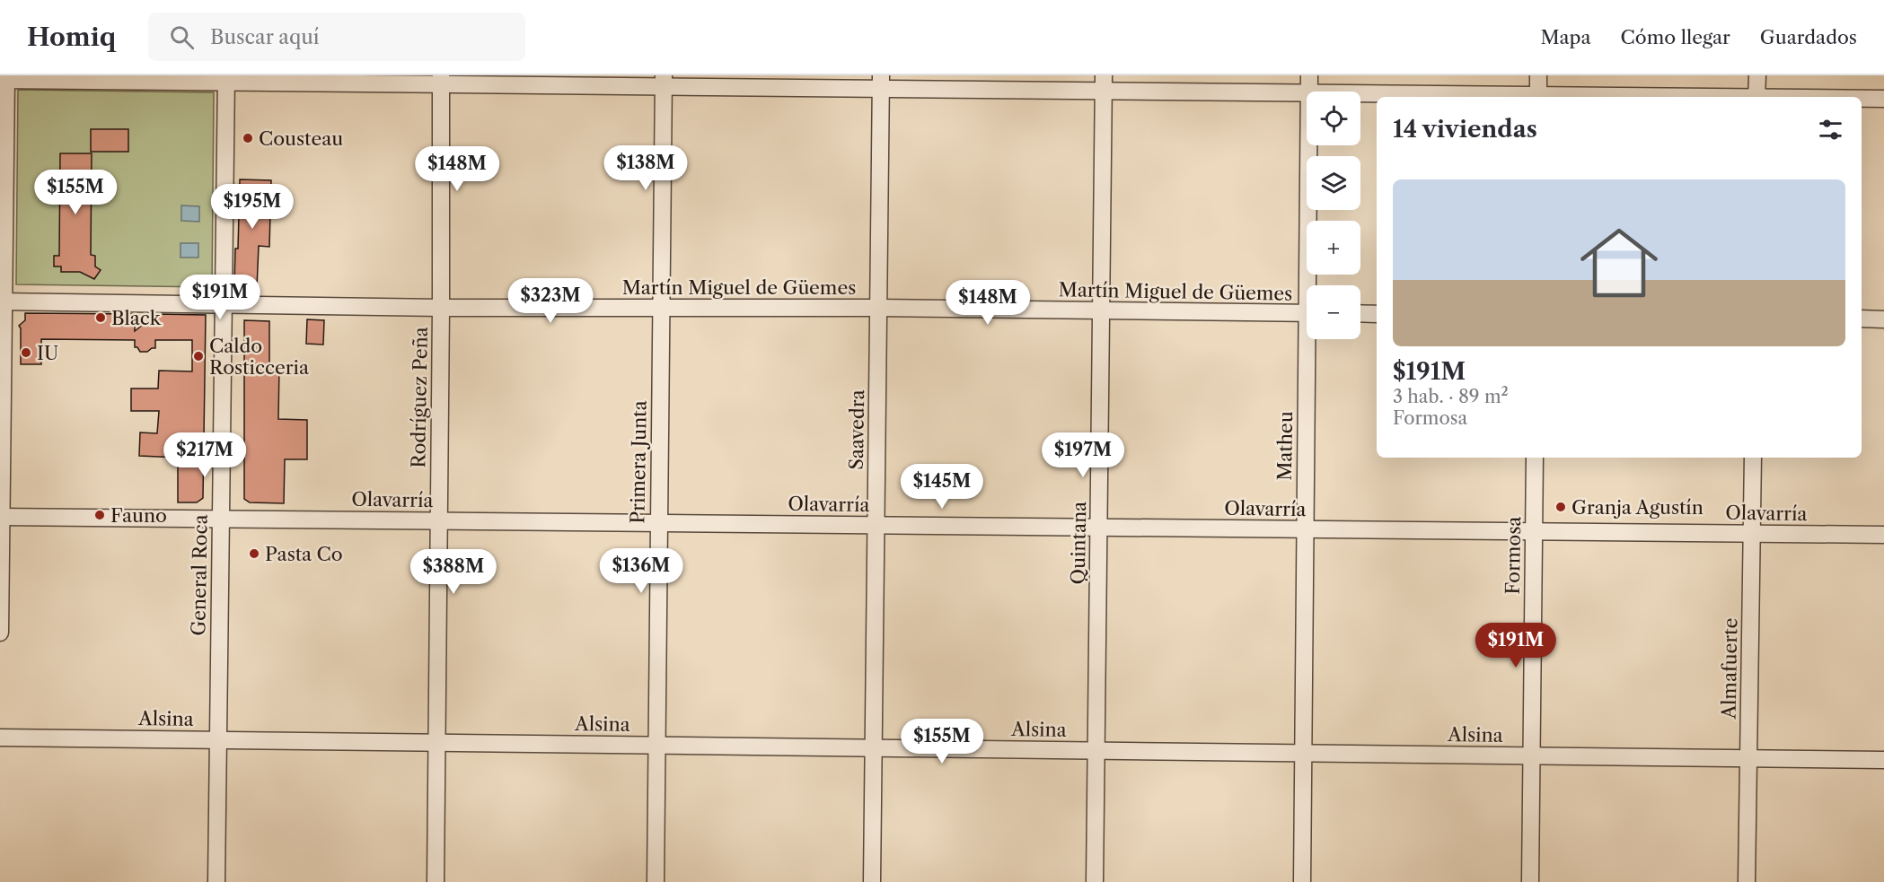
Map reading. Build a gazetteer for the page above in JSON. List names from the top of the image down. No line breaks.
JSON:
{"streets":{"street":["Martín Miguel de Güemes","Rodríguez Peña","Saavedra","Matheu","Primera Junta","Olavarría","Quintana","Formosa","General Roca","Almafuerte","Alsina"]},"crossings":[["Martín Miguel de Güemes","Rodríguez Peña"],["Martín Miguel de Güemes","Saavedra"],["Martín Miguel de Güemes","Primera Junta"],["Martín Miguel de Güemes","Quintana"],["Martín Miguel de Güemes","General Roca"],["Rodríguez Peña","Olavarría"],["Rodríguez Peña","Alsina"],["Saavedra","Olavarría"],["Saavedra","Alsina"],["Matheu","Olavarría"],["Matheu","Alsina"],["Primera Junta","Olavarría"],["Primera Junta","Alsina"],["Olavarría","Quintana"],["Olavarría","Formosa"],["Olavarría","General Roca"],["Olavarría","Almafuerte"],["Quintana","Alsina"],["Formosa","Alsina"],["General Roca","Alsina"],["Almafuerte","Alsina"]],"places":["Cousteau","Black","IU","Caldo Rosticceria","Granja Agustín","Fauno","Pasta Co"],"page":{"header":"Homiq","search":"Buscar aquí","nav":["Mapa","Cómo llegar","Guardados"],"map_buttons":["+","−"],"heading":"14 viviendas","price":["$138M","$148M","$155M","$195M","$191M","$323M","$148M","$217M","$197M","$145M","$136M","$388M","$191M","$155M"],"list":[{"name":"$191M","note":"3 hab. · 89 m² · Formosa"}]}}
